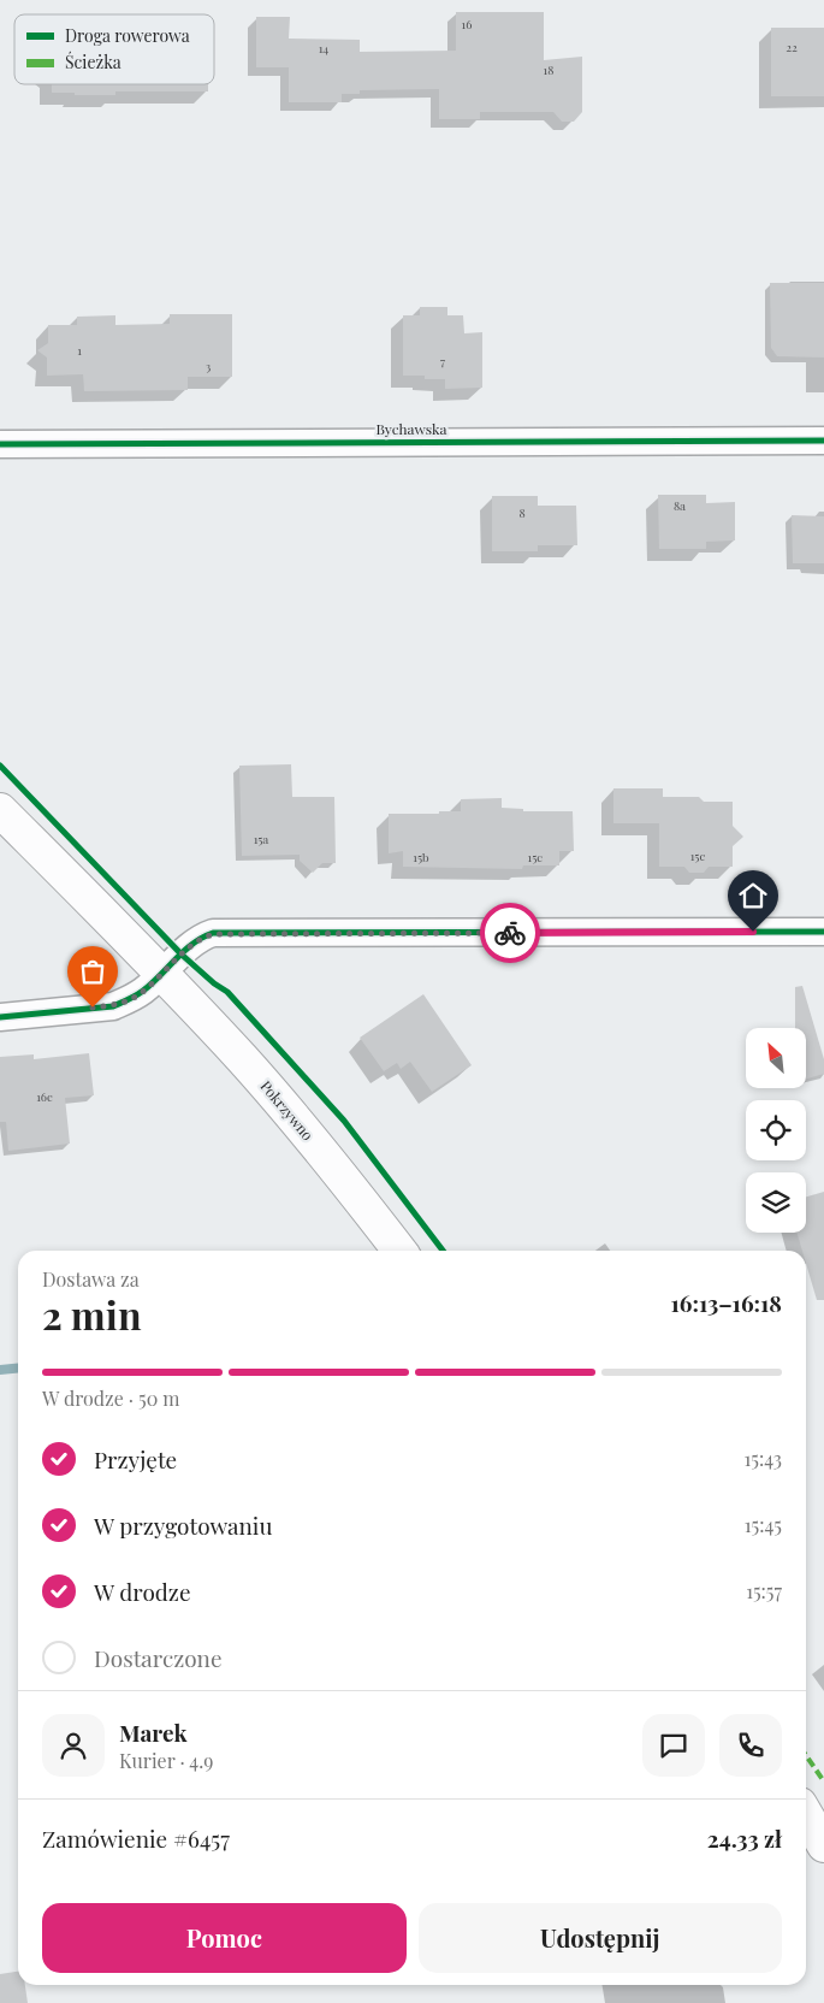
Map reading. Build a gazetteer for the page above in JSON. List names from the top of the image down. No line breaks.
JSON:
{"streets":{"street":["Bychawska","Pokrzywno"]},"house_numbers":["16","22","14","18","1","7","3","8a","8","15a","15c","15b","15e","16c"],"legend":["Droga rowerowa","Ścieżka"],"north":"top left","page":{"heading":["2 min","Dostawa za","16:13–16:18"],"panel":["Marek","Kurier · 4.9","Zamówienie #6457","24.33 zł"],"bar":"W drodze · 50 m","list":[["Przyjęte","15:43"],["W przygotowaniu","15:45"],["W drodze","15:57"],"Dostarczone"],"buttons":["Pomoc","Udostępnij"]}}
